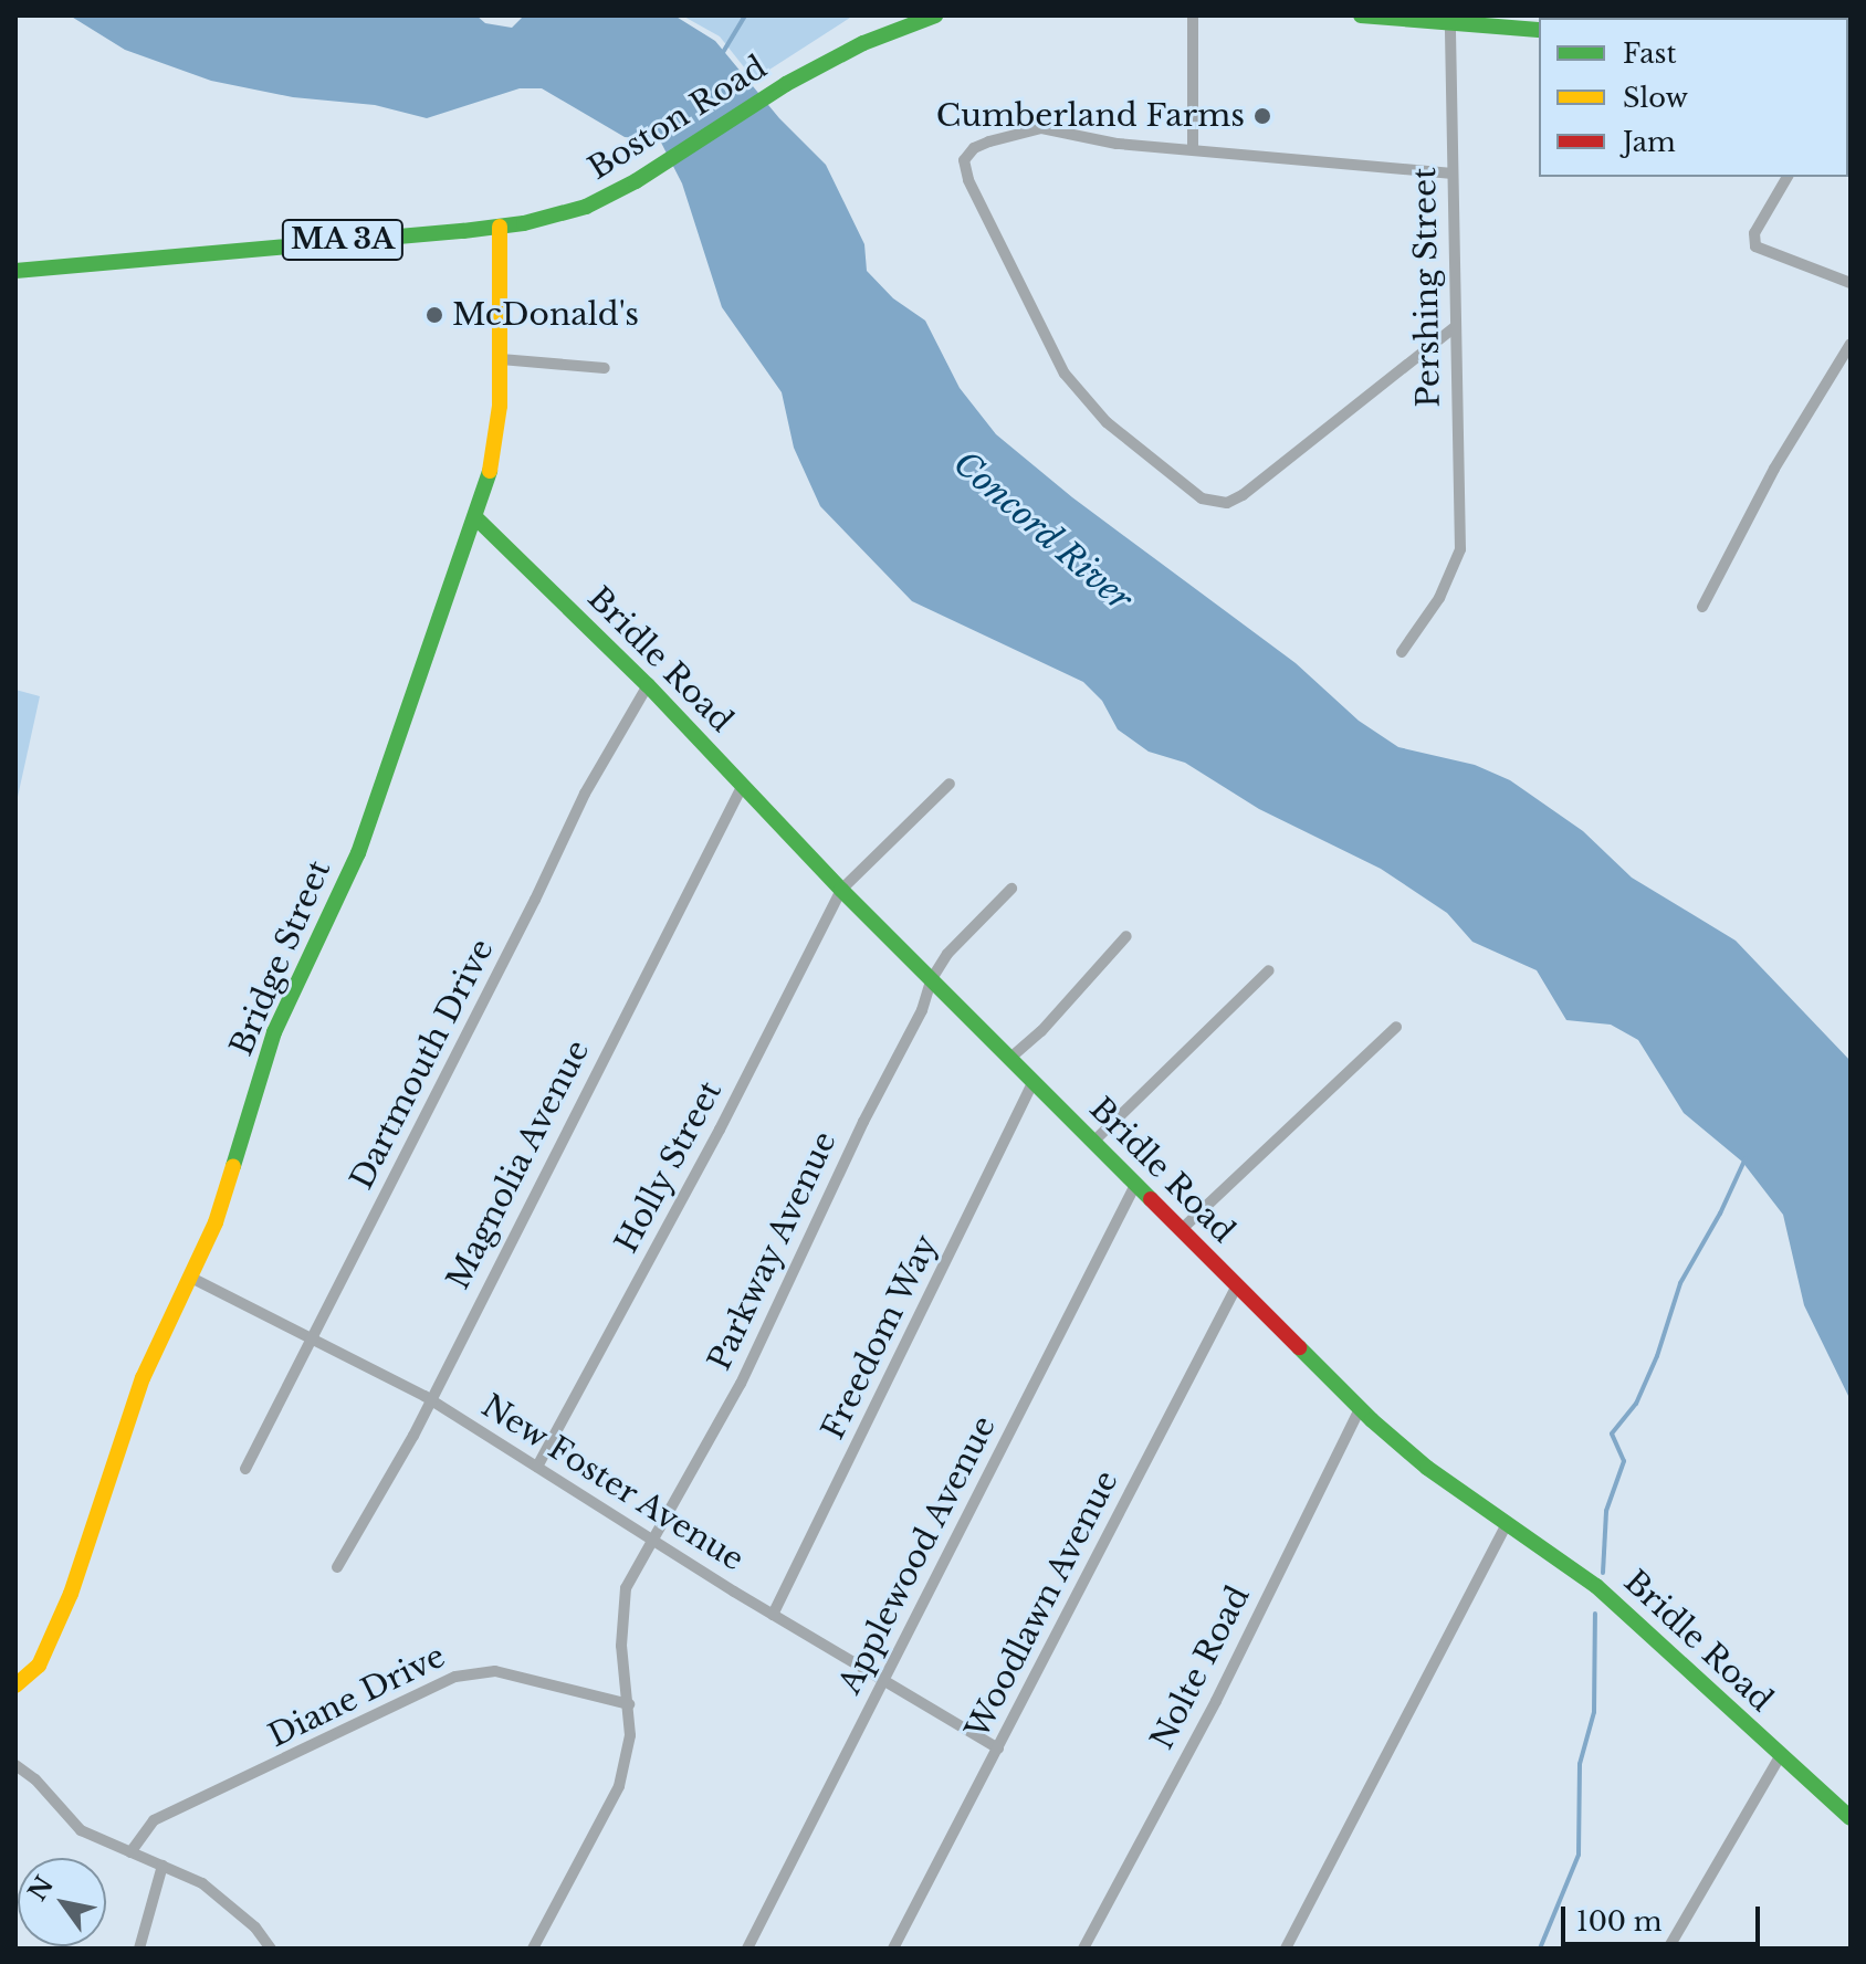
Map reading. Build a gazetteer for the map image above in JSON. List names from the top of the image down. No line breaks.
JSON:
{"streets":{"main road":["Boston Road","MA 3A","Bridle Road","Bridge Street"],"street":["Pershing Street","Dartmouth Drive","Magnolia Avenue","Holly Street","Parkway Avenue","Freedom Way","New Foster Avenue","Applewood Avenue","Woodlawn Avenue","Nolte Road","Diane Drive"]},"crossings":[["Boston Road","Bridge Street"],["Bridle Road","Bridge Street"],["Bridle Road","Dartmouth Drive"],["Bridle Road","Magnolia Avenue"],["Bridle Road","Holly Street"],["Bridle Road","Parkway Avenue"],["Bridle Road","Freedom Way"],["Bridle Road","Applewood Avenue"],["Bridle Road","Woodlawn Avenue"],["Bridle Road","Nolte Road"],["Bridge Street","New Foster Avenue"],["Dartmouth Drive","New Foster Avenue"],["Magnolia Avenue","New Foster Avenue"],["Holly Street","New Foster Avenue"],["Parkway Avenue","New Foster Avenue"],["Parkway Avenue","Diane Drive"],["Freedom Way","New Foster Avenue"],["New Foster Avenue","Applewood Avenue"],["New Foster Avenue","Woodlawn Avenue"]],"water":["Concord River"],"places":["Cumberland Farms","McDonald's"],"legend":["Fast","Slow","Jam"],"scale_bar":"100 m","north":"top left"}
